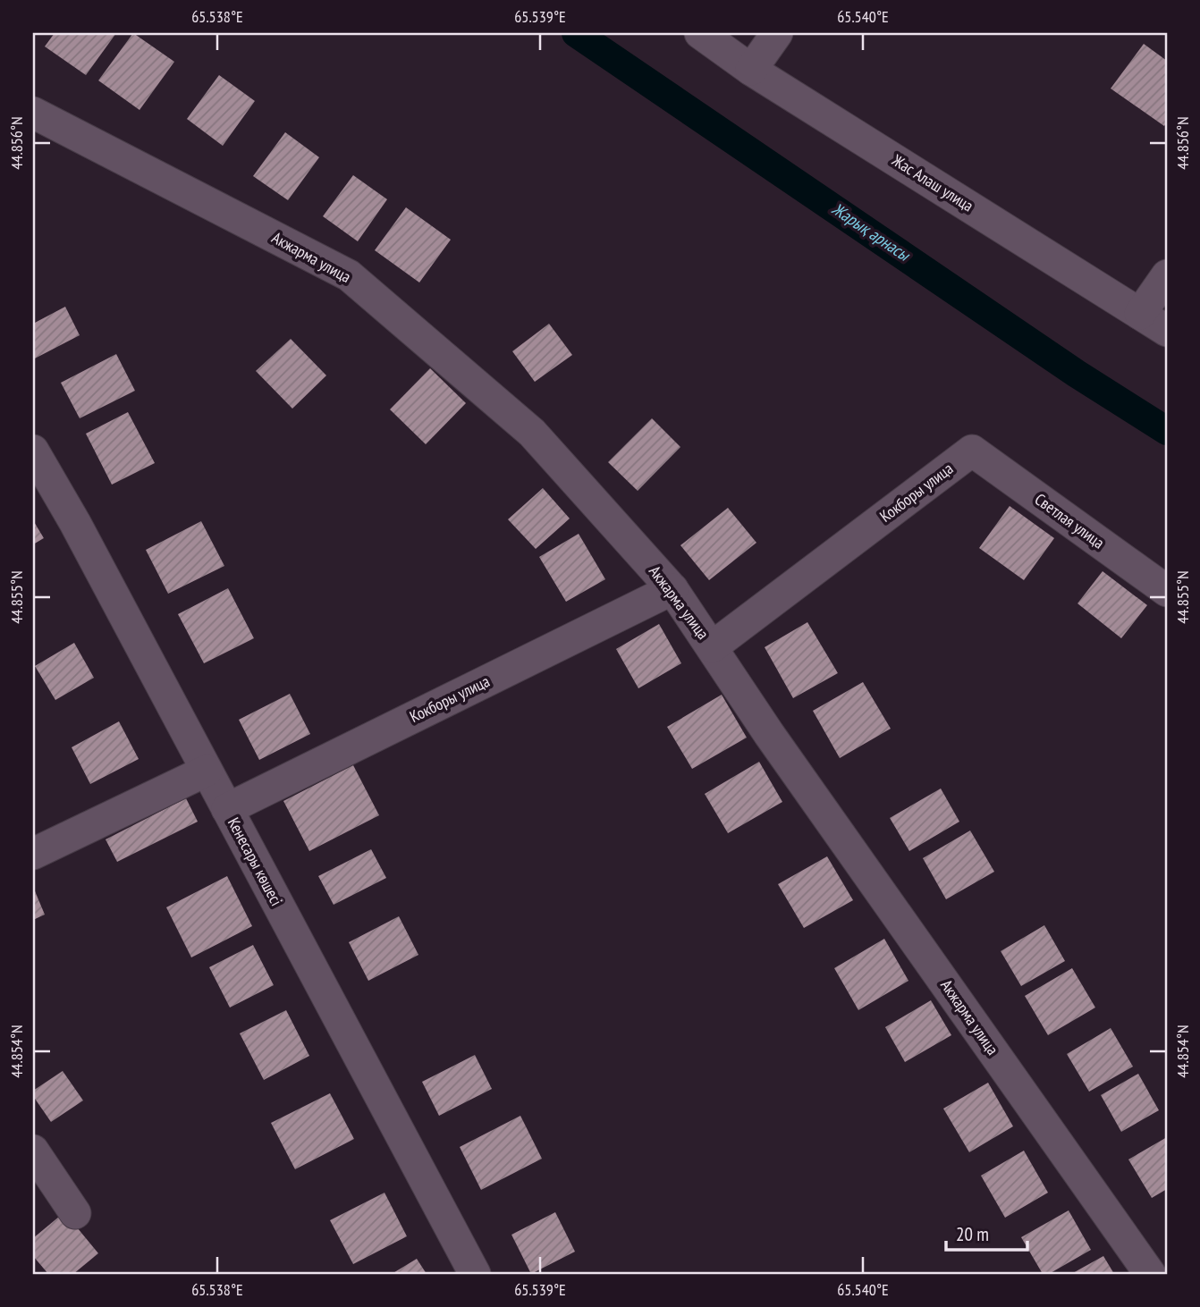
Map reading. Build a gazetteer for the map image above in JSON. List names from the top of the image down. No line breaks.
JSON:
{"streets":{"street":["Жас Алаш улица","Акжарма улица","Кокборы улица","Светлая улица","Кенесары көшесі"]},"crossings":[["Акжарма улица","Кокборы улица"],["Кокборы улица","Светлая улица"],["Кокборы улица","Кенесары көшесі"]],"water":["Жарық арнасы"],"scale_bar":"20 m","coordinates":["65.538°E","65.539°E","65.540°E","44.856°N","44.855°N","44.854°N"]}
